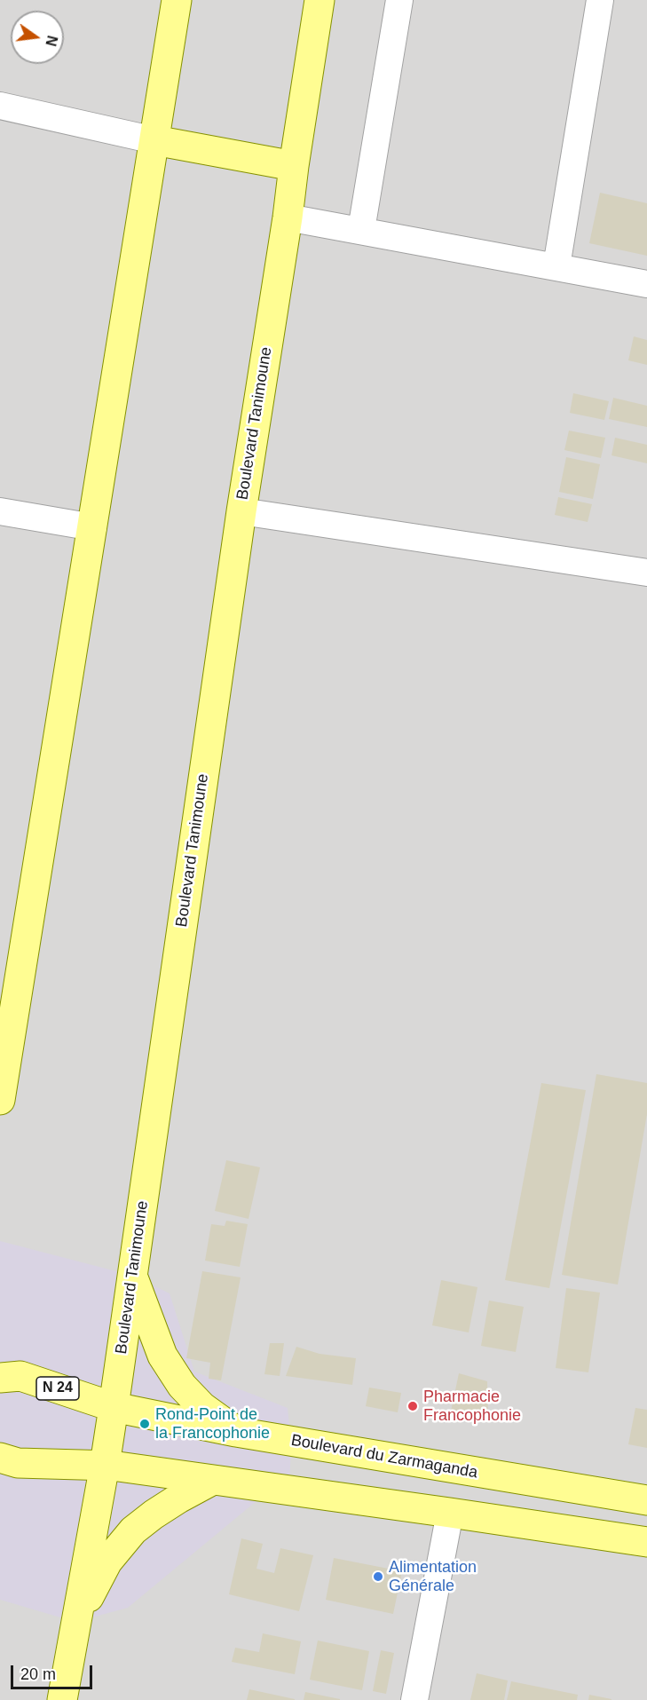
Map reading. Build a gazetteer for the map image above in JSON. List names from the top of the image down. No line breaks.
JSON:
{"streets":{"main road":["Boulevard Tanimoune","N 24","Boulevard du Zarmaganda"]},"crossings":[["Boulevard Tanimoune","Boulevard du Zarmaganda"]],"places":["Pharmacie Francophonie","Rond-Point de la Francophonie","Alimentation Générale"],"scale_bar":"20 m","north":"right"}
